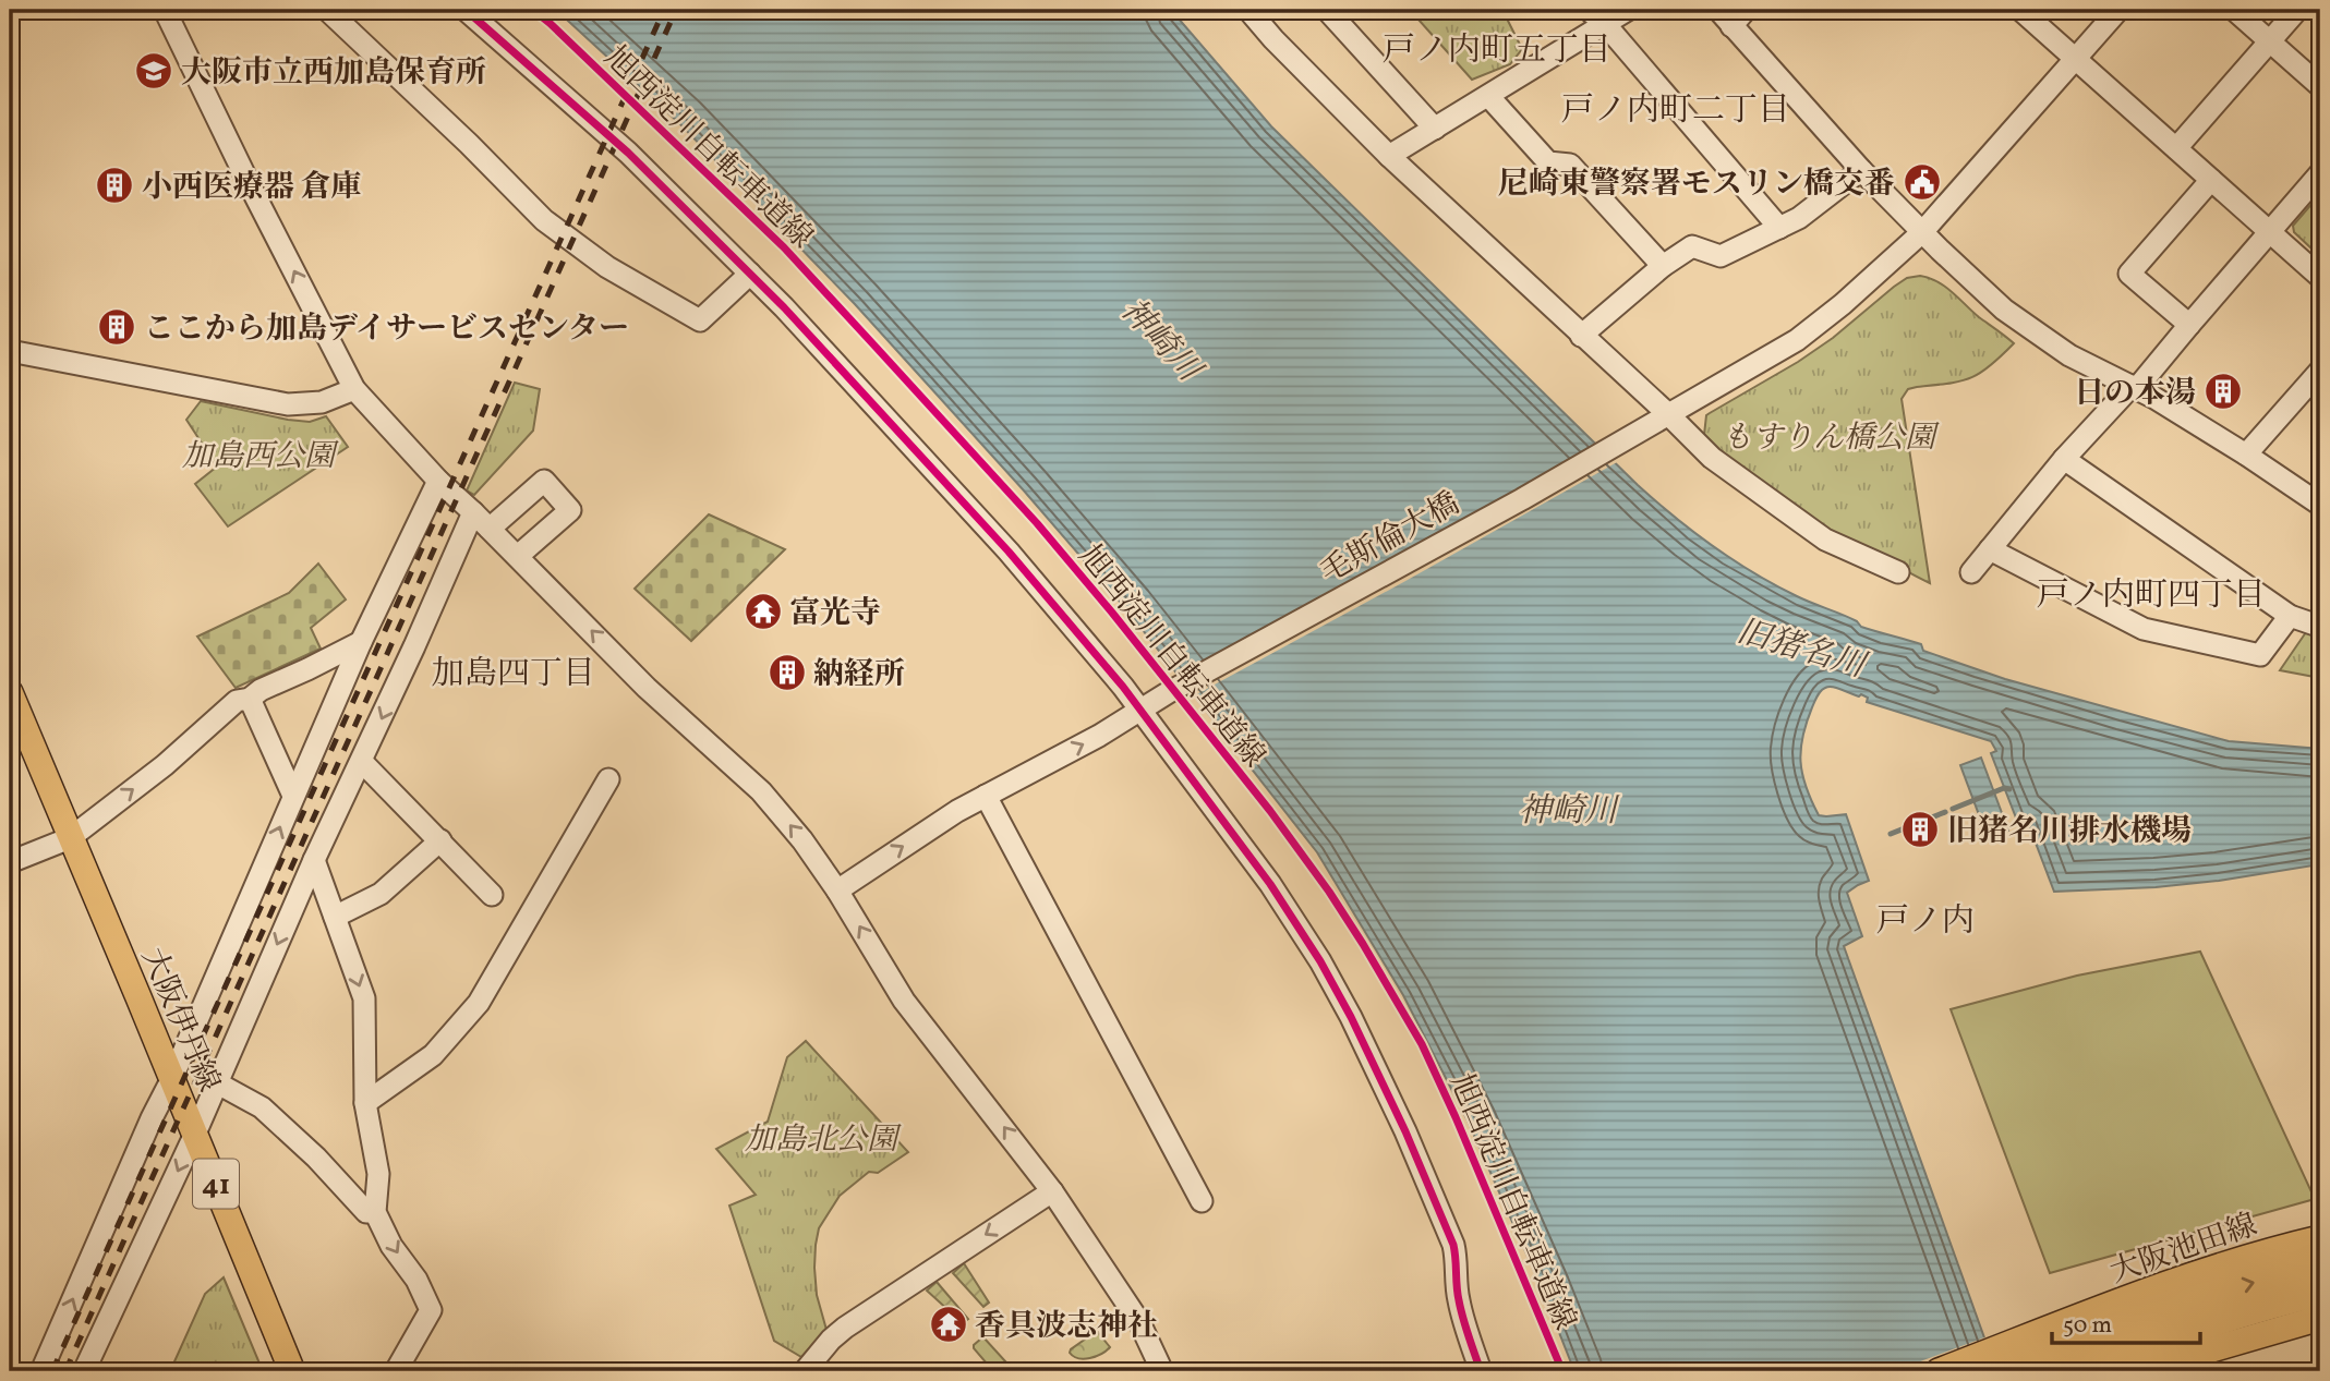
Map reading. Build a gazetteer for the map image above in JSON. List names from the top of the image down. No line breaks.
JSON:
{"streets":{"main road":["大阪伊丹線","41","大阪池田線"],"street":["毛斯倫大橋"],"cycle path":["旭西淀川自転車道線"]},"districts":["戸ノ内町五丁目","戸ノ内町二丁目","戸ノ内町四丁目","加島四丁目","戸ノ内"],"water":["神崎川","旧猪名川"],"parks":["もすりん橋公園","加島西公園","加島北公園"],"places":{"school or university":["大阪市立西加島保育所"],"public building":["尼崎東警察署モスリン橋交番"],"building":["小西医療器 倉庫","ここから加島デイサービスセンター","日の本湯","納経所","旧猪名川排水機場"],"temple":["富光寺","香具波志神社"]},"scale_bar":"50 m"}
